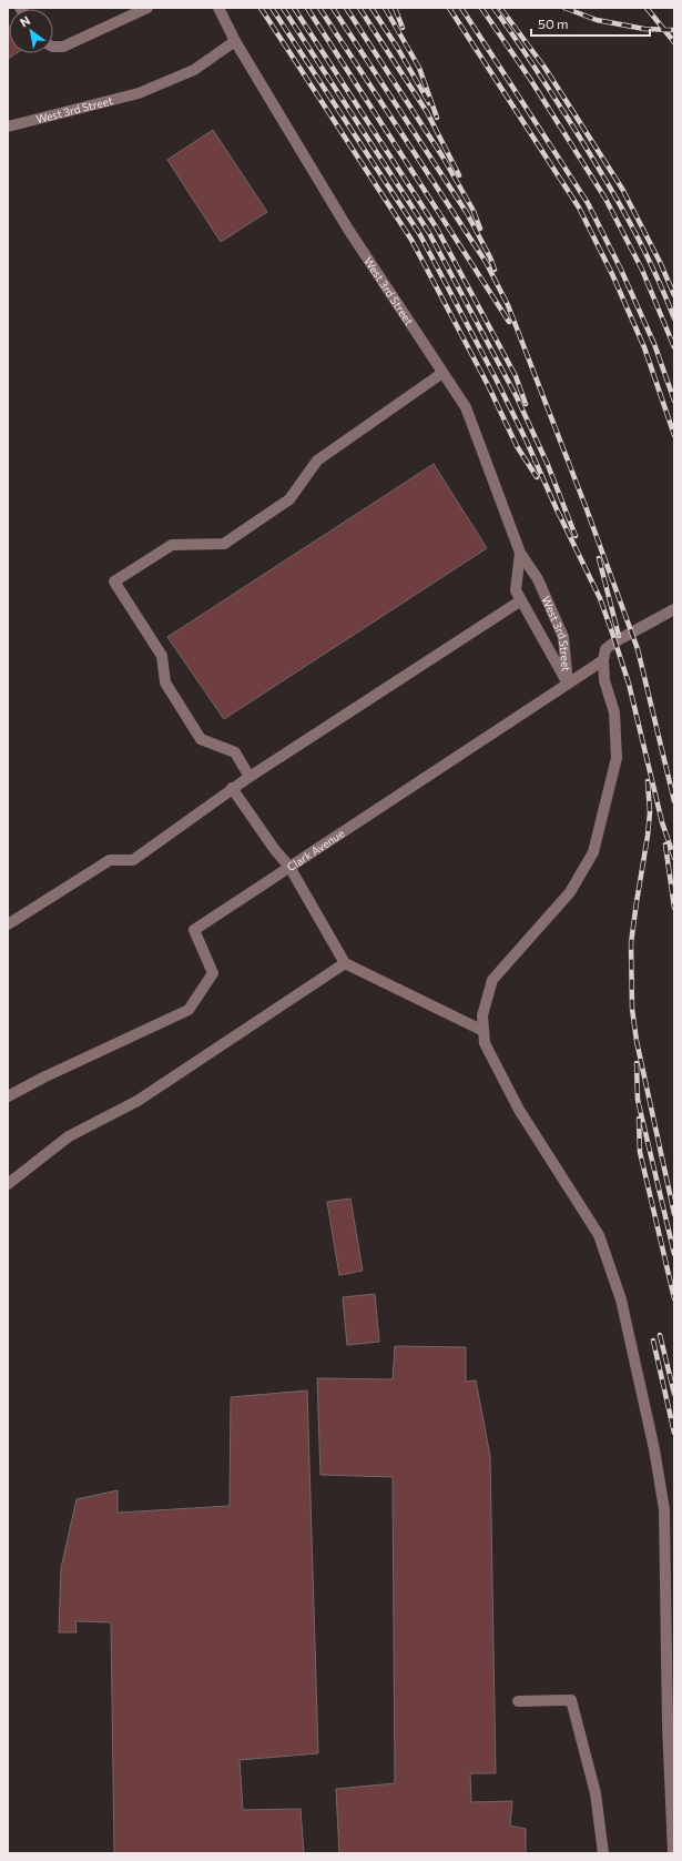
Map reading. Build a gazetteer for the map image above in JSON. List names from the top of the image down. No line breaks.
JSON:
{"streets":{"street":["West 3rd Street","Clark Avenue"]},"crossings":[["West 3rd Street","Clark Avenue"]],"scale_bar":"50 m","north":"top left"}
